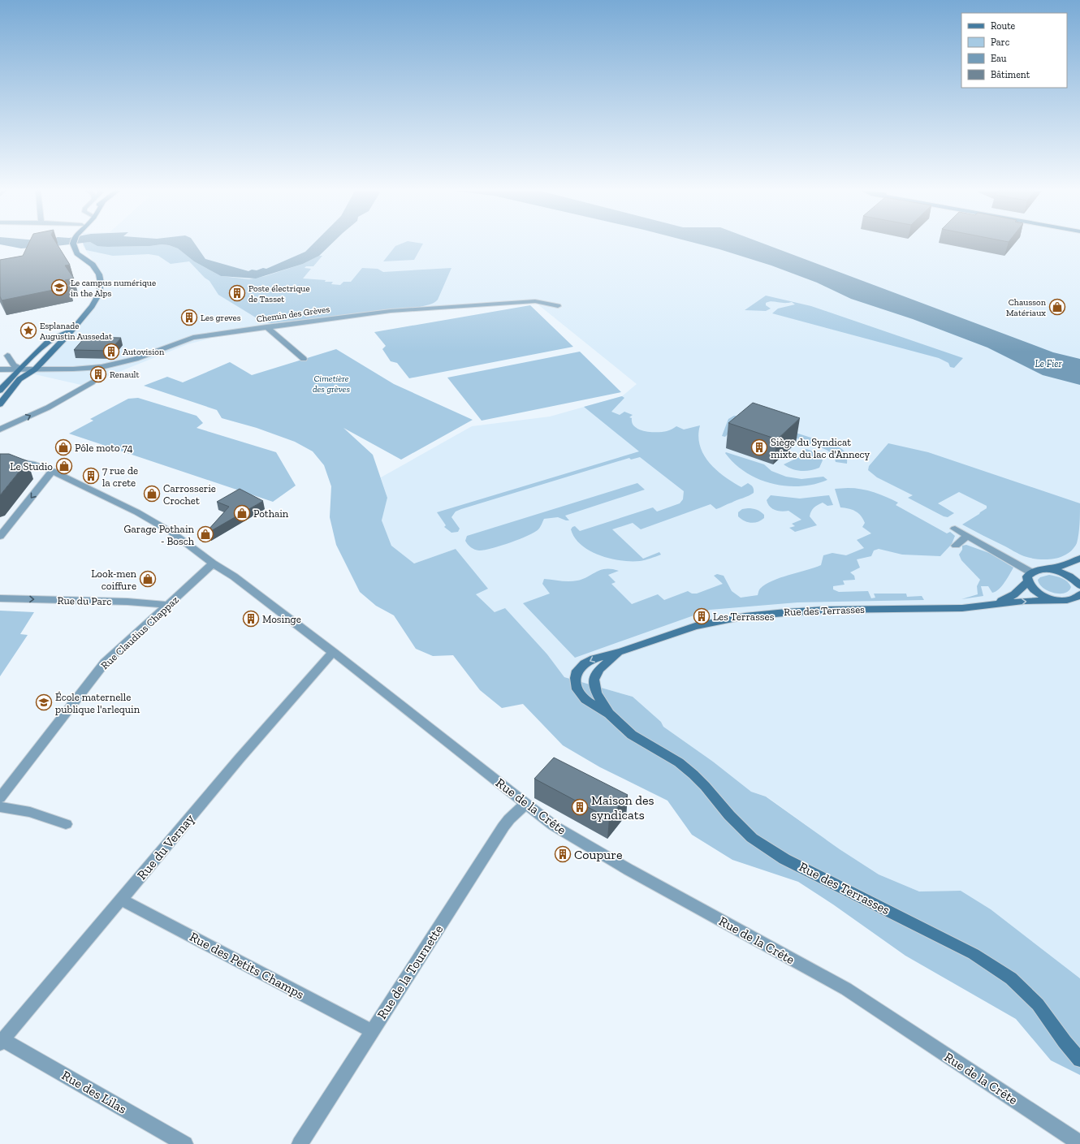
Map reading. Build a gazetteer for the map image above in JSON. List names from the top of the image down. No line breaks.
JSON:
{"streets":{"street":["Chemin des Grèves","Rue du Parc","Rue des Terrasses","Rue Claudius Chappaz","Rue de la Crête","Rue du Vernay","Rue des Petits Champs","Rue de la Tournette","Rue des Lilas"]},"crossings":[["Rue du Parc","Rue Claudius Chappaz"],["Rue Claudius Chappaz","Rue de la Crête"],["Rue de la Crête","Rue du Vernay"],["Rue de la Crête","Rue de la Tournette"],["Rue du Vernay","Rue des Petits Champs"],["Rue du Vernay","Rue des Lilas"],["Rue des Petits Champs","Rue de la Tournette"]],"one_way":["Rue du Parc"],"water":["Le Fier"],"parks":["Cimetière des grèves"],"places":{"school or university":["Le campus numérique in the Alps","École maternelle publique l'arlequin"],"building":["Poste électrique de Tasset","Les greves","Autovision","Renault","Siège du Syndicat mixte du lac d'Annecy","7 rue de la crete","Les Terrasses","Mosinge","Maison des syndicats","Coupure"],"shop":["Chausson Matériaux","Pôle moto 74","Le Studio","Carrosserie Crochet","Pothain","Garage Pothain - Bosch","Look-men coiffure"],"place":["Esplanade Augustin Aussedat"]},"legend":["Route","Parc","Eau","Bâtiment"]}
